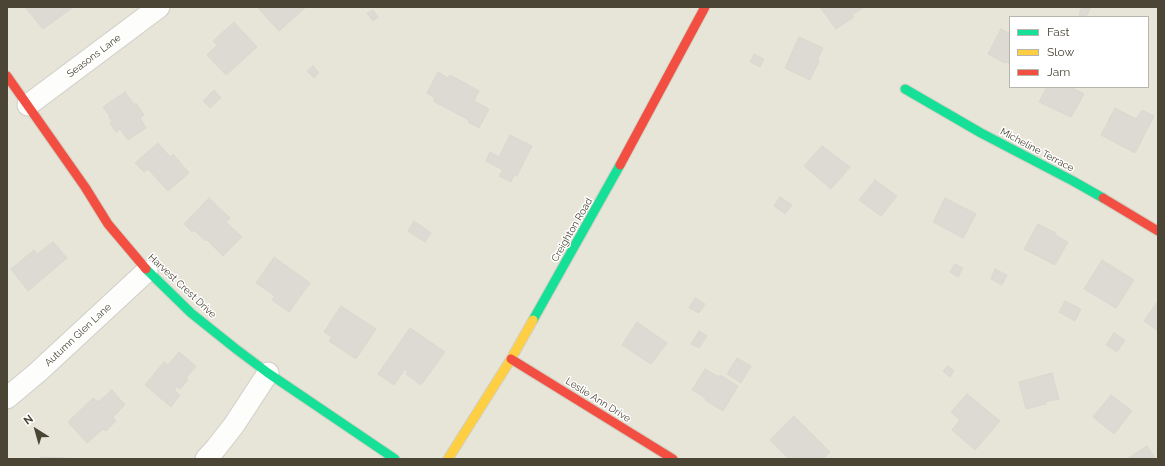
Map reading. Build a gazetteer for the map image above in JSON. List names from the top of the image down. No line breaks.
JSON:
{"streets":{"street":["Seasons Lane","Micheline Terrace","Creighton Road","Harvest Crest Drive","Autumn Glen Lane","Leslie Ann Drive"]},"crossings":[["Seasons Lane","Harvest Crest Drive"],["Creighton Road","Leslie Ann Drive"],["Harvest Crest Drive","Autumn Glen Lane"]],"legend":["Fast","Slow","Jam"],"north":"top left"}
